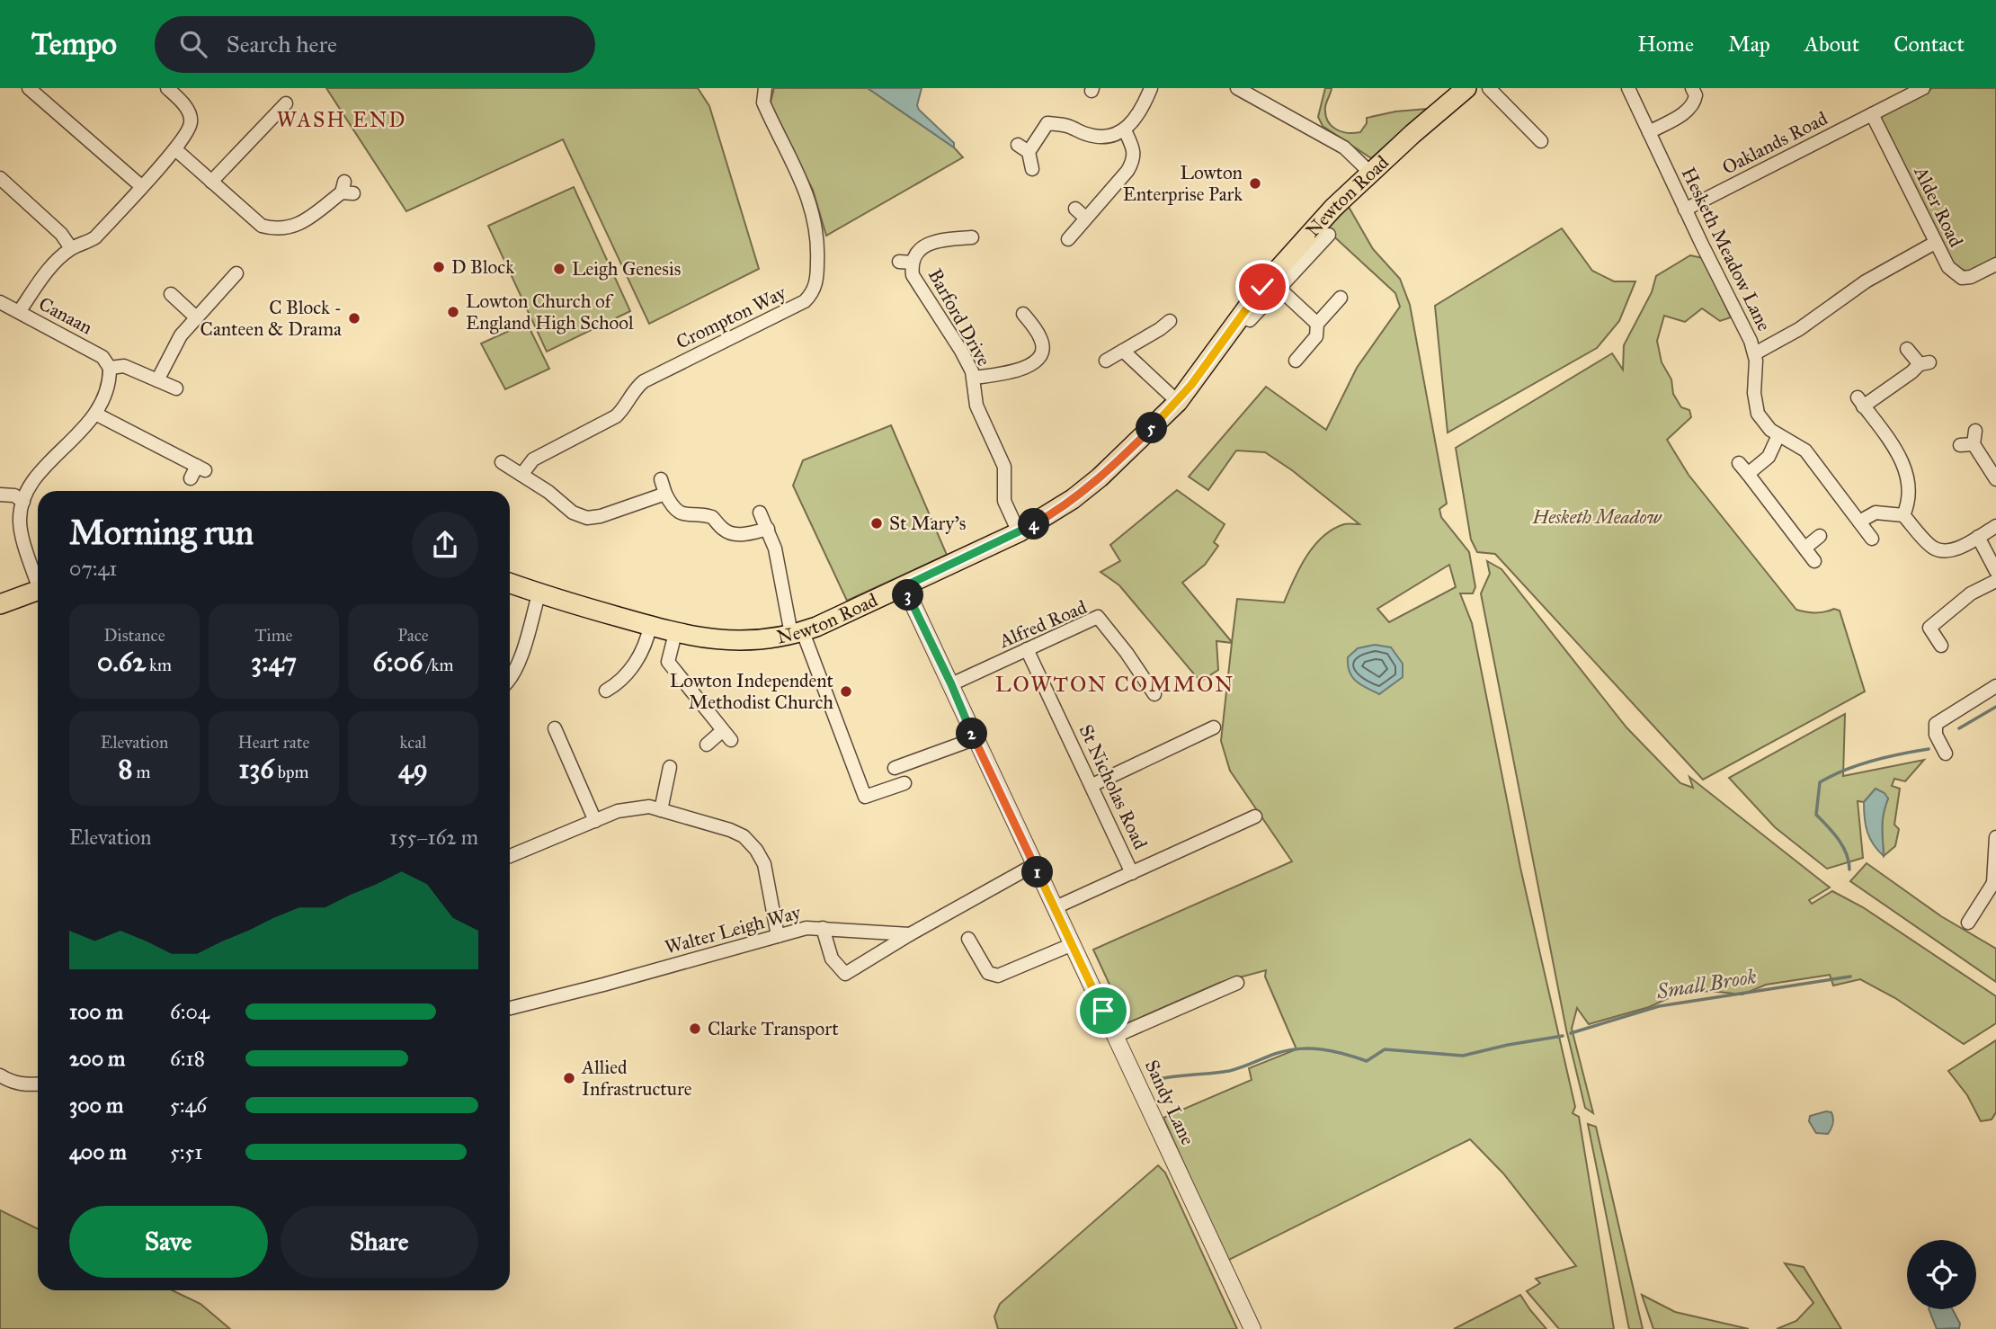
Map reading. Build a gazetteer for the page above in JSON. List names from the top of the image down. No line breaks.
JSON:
{"streets":{"main road":["Newton Road"],"street":["Oaklands Road","Alder Road","Hesketh Meadow Lane","Canaan","Crompton Way","Barford Drive","Alfred Road","St Nicholas Road","Walter Leigh Way","Sandy Lane"]},"crossings":[["Oaklands Road","Alder Road"],["Oaklands Road","Hesketh Meadow Lane"],["Newton Road","Barford Drive"],["Newton Road","Sandy Lane"],["Alfred Road","St Nicholas Road"],["Alfred Road","Sandy Lane"]],"districts":["WASH END","LOWTON COMMON"],"water":["Small Brook"],"parks":["Hesketh Meadow"],"places":["Lowton Enterprise Park","D Block","Leigh Genesis","Lowton Church of England High School","C Block - Canteen & Drama","St Mary's","Lowton Independent Methodist Church","Clarke Transport","Allied Infrastructure"],"page":{"header":"Tempo","search":"Search here","nav":["Home","Map","About","Contact"],"pins":["5","4","3","2","1"],"heading":["Morning run","07:41"],"stats":[["Distance","0.62 km"],["Time","3:47"],["Pace","6:06 /km"],["Elevation","8 m"],["Heart rate","136 bpm"],["kcal","49"]],"chart":["Elevation","155–162 m"],"list":[{"name":"100 m","note":"6:04"},{"name":"200 m","note":"6:18"},{"name":"300 m","note":"5:46"},{"name":"400 m","note":"5:51"}],"buttons":["Save","Share"]}}
